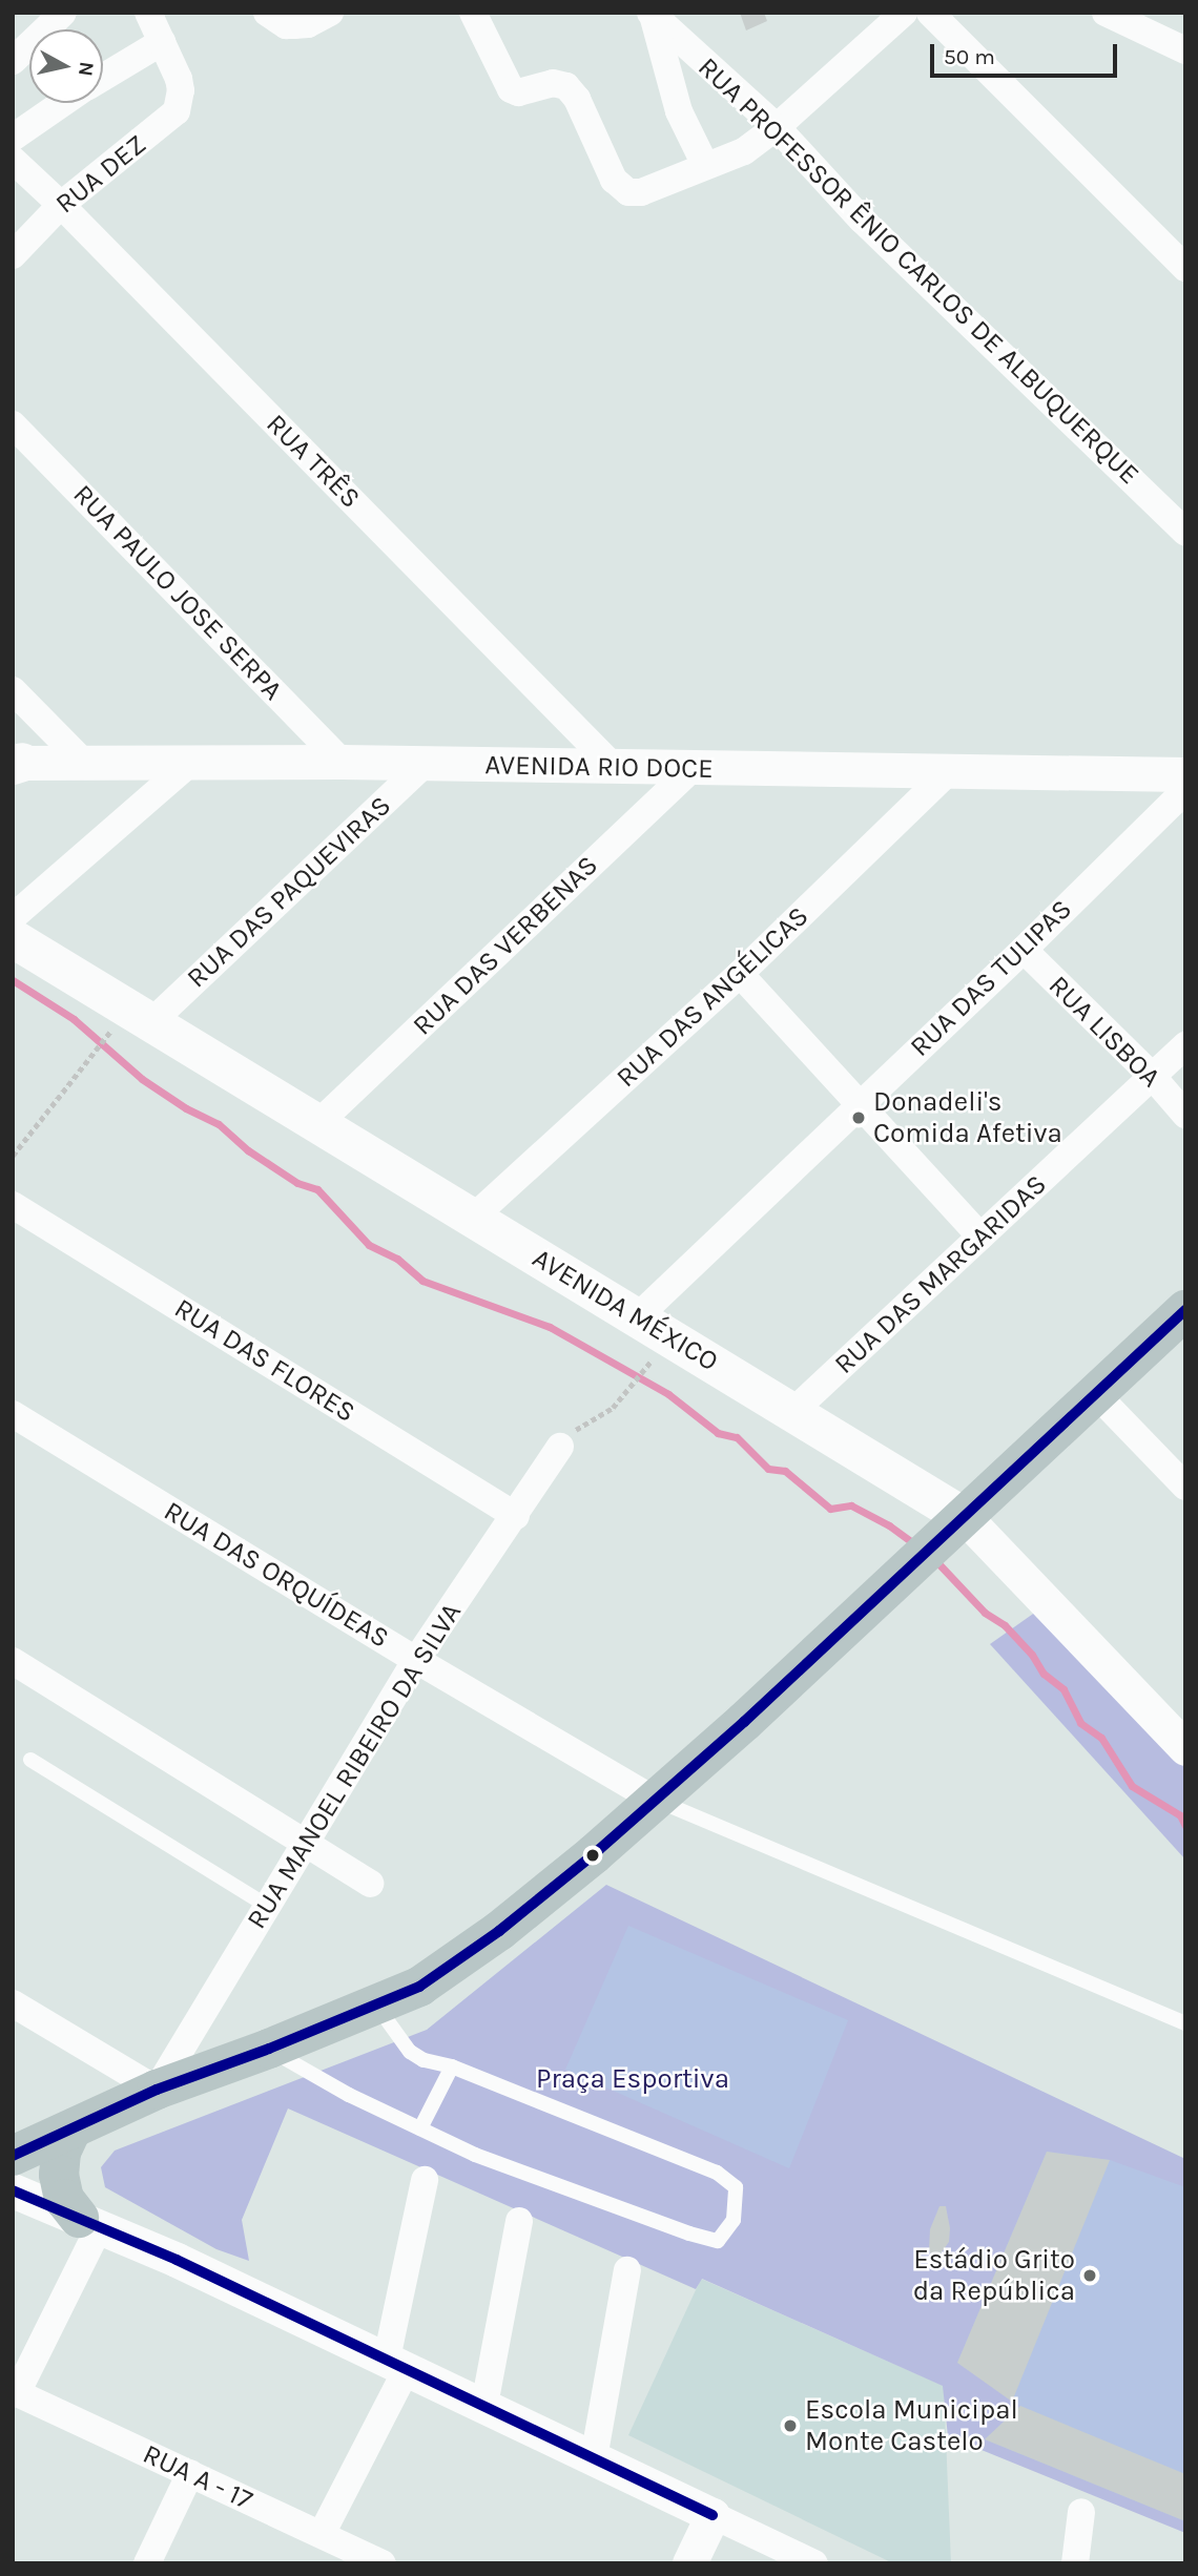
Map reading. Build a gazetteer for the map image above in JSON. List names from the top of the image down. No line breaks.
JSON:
{"streets":{"main road":["AVENIDA MÉXICO"],"street":["RUA DEZ","RUA PROFESSOR ÊNIO CARLOS DE ALBUQUERQUE","RUA TRÊS","RUA PAULO JOSE SERPA","AVENIDA RIO DOCE","RUA DAS PAQUEVIRAS","RUA DAS VERBENAS","RUA DAS TULIPAS","RUA DAS ANGÉLICAS","RUA LISBOA","RUA DAS MARGARIDAS","RUA DAS FLORES","RUA DAS ORQUÍDEAS","RUA MANOEL RIBEIRO DA SILVA","RUA A - 17"]},"crossings":[["RUA DEZ","RUA TRÊS"],["RUA TRÊS","AVENIDA RIO DOCE"],["RUA PAULO JOSE SERPA","AVENIDA RIO DOCE"],["AVENIDA RIO DOCE","RUA DAS PAQUEVIRAS"],["AVENIDA RIO DOCE","RUA DAS VERBENAS"],["AVENIDA RIO DOCE","RUA DAS ANGÉLICAS"],["RUA DAS PAQUEVIRAS","AVENIDA MÉXICO"],["RUA DAS VERBENAS","AVENIDA MÉXICO"],["RUA DAS TULIPAS","RUA LISBOA"],["RUA DAS TULIPAS","AVENIDA MÉXICO"],["RUA DAS ANGÉLICAS","AVENIDA MÉXICO"],["RUA LISBOA","RUA DAS MARGARIDAS"],["RUA DAS MARGARIDAS","AVENIDA MÉXICO"],["RUA DAS FLORES","RUA MANOEL RIBEIRO DA SILVA"],["RUA DAS ORQUÍDEAS","RUA MANOEL RIBEIRO DA SILVA"]],"parks":["Praça Esportiva"],"places":["Donadeli's Comida Afetiva","Estádio Grito da República","Escola Municipal Monte Castelo"],"scale_bar":"50 m","north":"right"}
